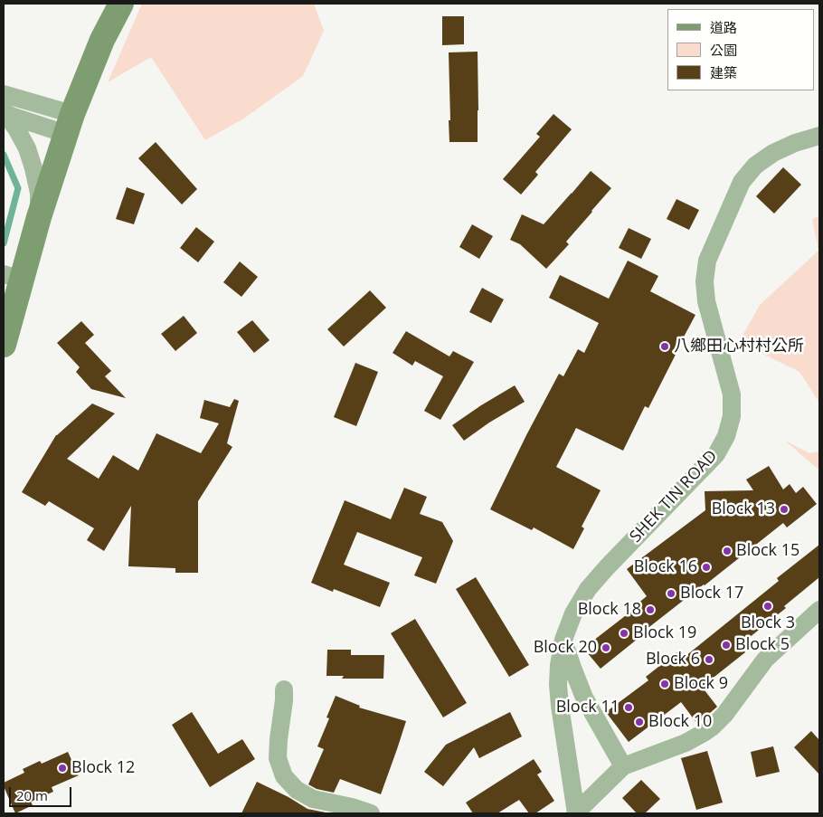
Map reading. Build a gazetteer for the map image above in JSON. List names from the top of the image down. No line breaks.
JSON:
{"streets":{"street":["SHEK TIN ROAD"]},"places":["八鄉田心村村公所","Block 13","Block 15","Block 16","Block 17","Block 3","Block 18","Block 19","Block 5","Block 20","Block 6","Block 9","Block 11","Block 10","Block 12"],"legend":["道路","公園","建築"],"scale_bar":"20 m"}
